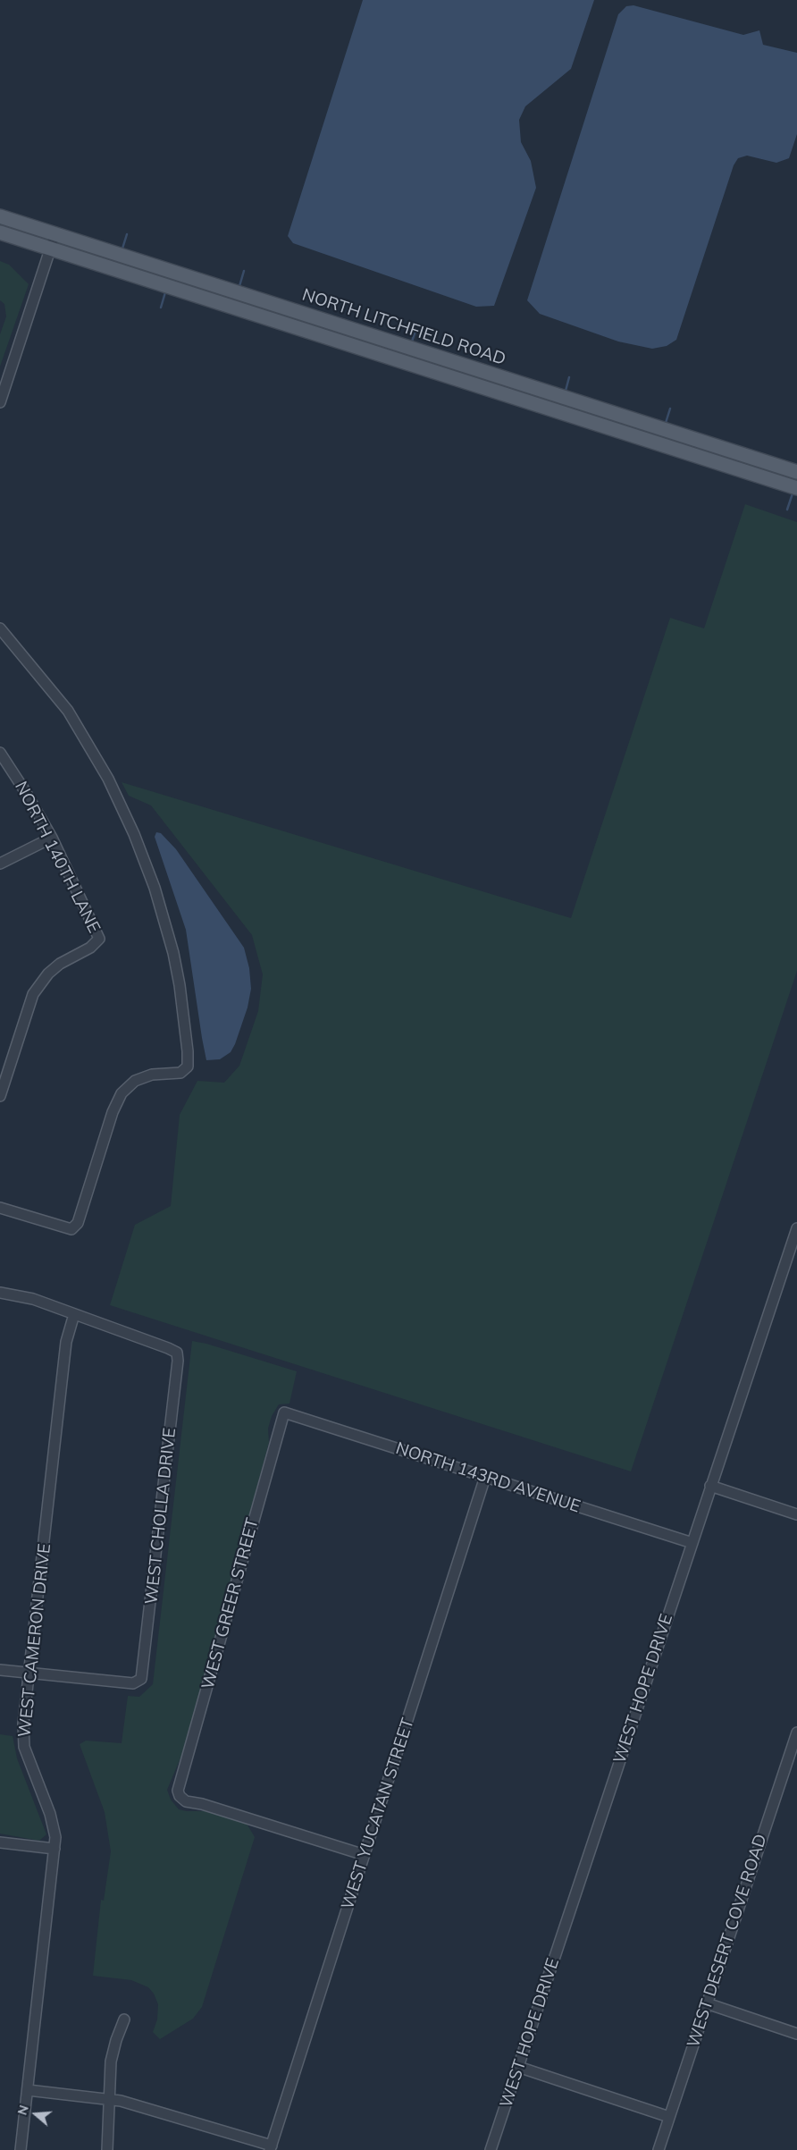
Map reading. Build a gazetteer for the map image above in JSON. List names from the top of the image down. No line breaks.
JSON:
{"streets":{"main road":["NORTH LITCHFIELD ROAD"],"street":["NORTH 140TH LANE","NORTH 143RD AVENUE","WEST CHOLLA DRIVE","WEST GREER STREET","WEST CAMERON DRIVE","WEST HOPE DRIVE","WEST YUCATAN STREET","WEST DESERT COVE ROAD"]},"crossings":[["NORTH 143RD AVENUE","WEST GREER STREET"],["NORTH 143RD AVENUE","WEST HOPE DRIVE"],["NORTH 143RD AVENUE","WEST YUCATAN STREET"],["WEST CHOLLA DRIVE","WEST CAMERON DRIVE"],["WEST GREER STREET","WEST YUCATAN STREET"]],"north":"left"}
